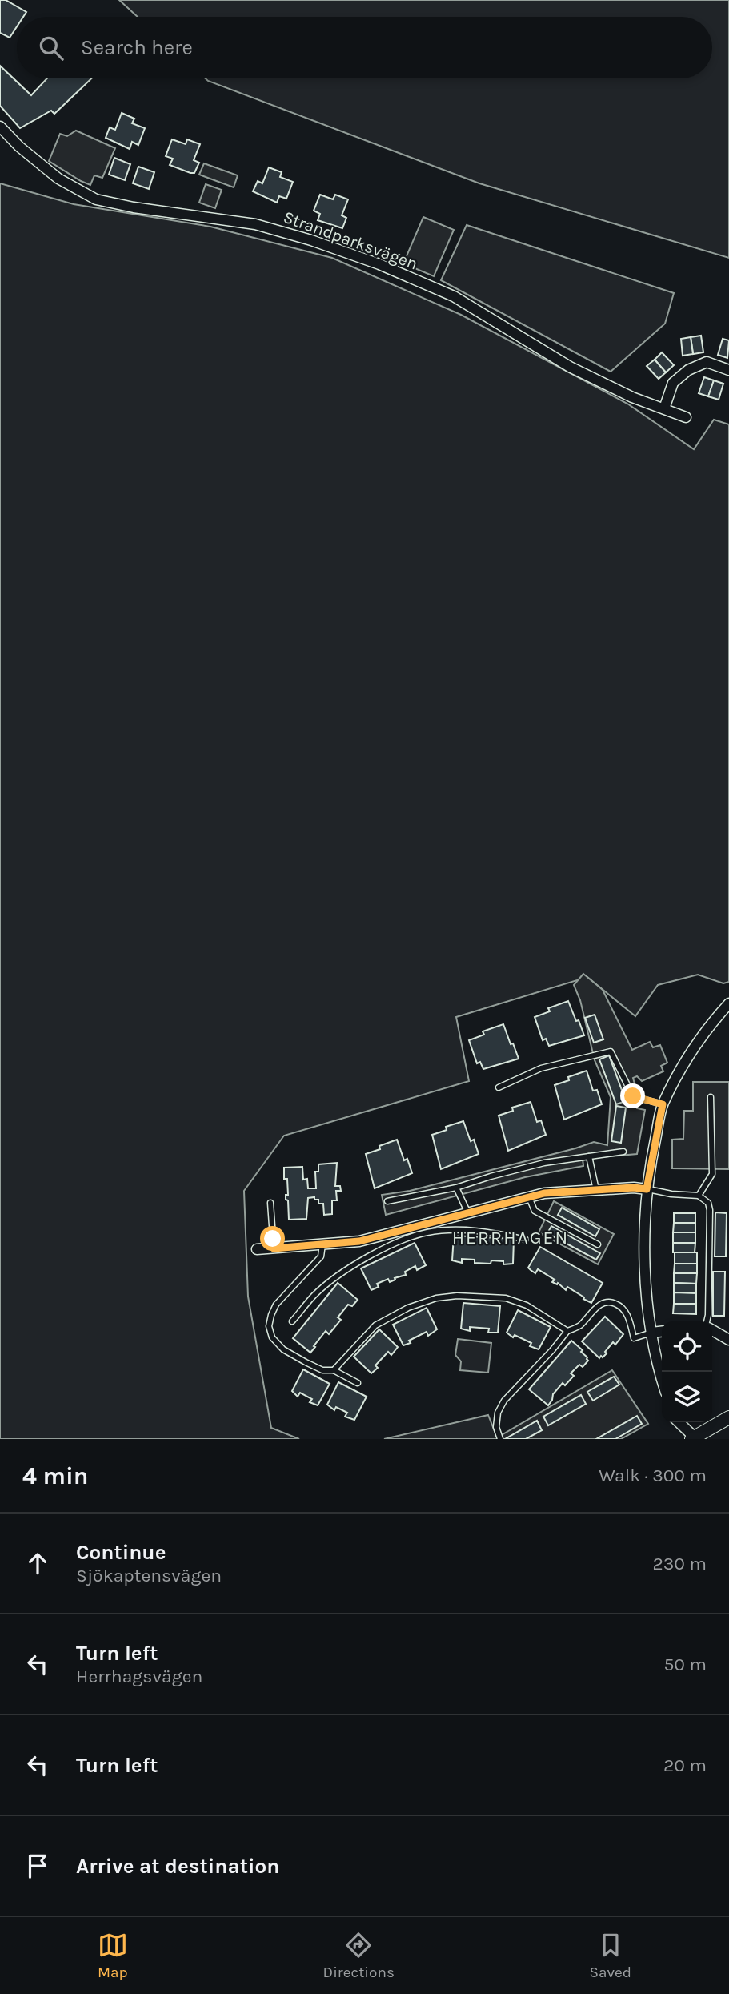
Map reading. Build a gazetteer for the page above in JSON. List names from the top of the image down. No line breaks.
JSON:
{"streets":{"street":["Strandparksvägen"]},"districts":["HERRHAGEN"],"page":{"search":"Search here","heading":["4 min","Walk · 300 m"],"list":[["Continue","Sjökaptensvägen","230 m"],["Turn left","Herrhagsvägen","50 m"],["Turn left","20 m"],"Arrive at destination"],"nav":["Map","Directions","Saved"]}}
